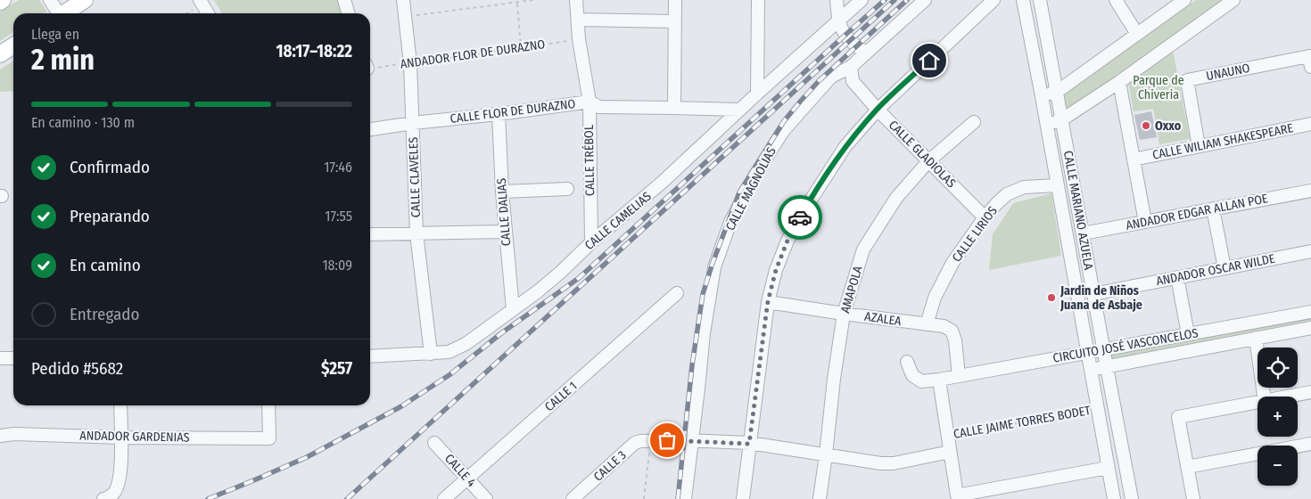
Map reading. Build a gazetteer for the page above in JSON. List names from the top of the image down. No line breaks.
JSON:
{"streets":{"street":["UNAUNO","CALLE FLOR DE DURAZNO","CALLE WILIAM SHAKESPEARE","CALLE GLADIOLAS","CALLE TRÉBOL","CALLE CLAVELES","CALLE MAGNOLIAS","CALLE MARIANO AZUELA","CALLE DALIAS","ANDADOR EDGAR ALLAN POE","CALLE CAMELIAS","CALLE LIRIOS","ANDADOR OSCAR WILDE","AMAPOLA","AZALEA","CIRCUITO JOSÉ VASCONCELOS","CALLE 1","CALLE JAIME TORRES BODET","ANDADOR GARDENIAS","CALLE 3","CALLE 4"],"path":["ANDADOR FLOR DE DURAZNO"]},"crossings":[["ANDADOR FLOR DE DURAZNO","CALLE TRÉBOL"],["ANDADOR FLOR DE DURAZNO","CALLE CLAVELES"],["UNAUNO","CALLE WILIAM SHAKESPEARE"],["CALLE FLOR DE DURAZNO","CALLE TRÉBOL"],["CALLE FLOR DE DURAZNO","CALLE CLAVELES"],["CALLE FLOR DE DURAZNO","CALLE DALIAS"],["CALLE FLOR DE DURAZNO","CALLE CAMELIAS"],["CALLE GLADIOLAS","CALLE MAGNOLIAS"],["CALLE GLADIOLAS","CALLE LIRIOS"],["CALLE GLADIOLAS","AMAPOLA"],["CALLE TRÉBOL","CALLE CAMELIAS"],["CALLE CLAVELES","CALLE CAMELIAS"],["CALLE MAGNOLIAS","CALLE 3"],["CALLE MARIANO AZUELA","ANDADOR EDGAR ALLAN POE"],["CALLE MARIANO AZUELA","CALLE LIRIOS"],["CALLE MARIANO AZUELA","ANDADOR OSCAR WILDE"],["CALLE MARIANO AZUELA","CIRCUITO JOSÉ VASCONCELOS"],["CALLE MARIANO AZUELA","CALLE JAIME TORRES BODET"],["CALLE DALIAS","CALLE CAMELIAS"],["CALLE LIRIOS","AZALEA"],["AMAPOLA","AZALEA"],["AMAPOLA","CALLE JAIME TORRES BODET"],["AZALEA","CIRCUITO JOSÉ VASCONCELOS"],["CALLE 1","CALLE 4"],["CALLE JAIME TORRES BODET","CALLE 3"]],"parks":["Parque de Chiveria"],"places":["Oxxo","Jardin de Niños Juana de Asbaje"],"page":{"heading":["2 min","Llega en","18:17–18:22"],"panel":["Pedido #5682","$257"],"bar":"En camino · 130 m","list":[["Confirmado","17:46"],["Preparando","17:55"],["En camino","18:09"],"Entregado"],"map_buttons":["+","−"]}}
